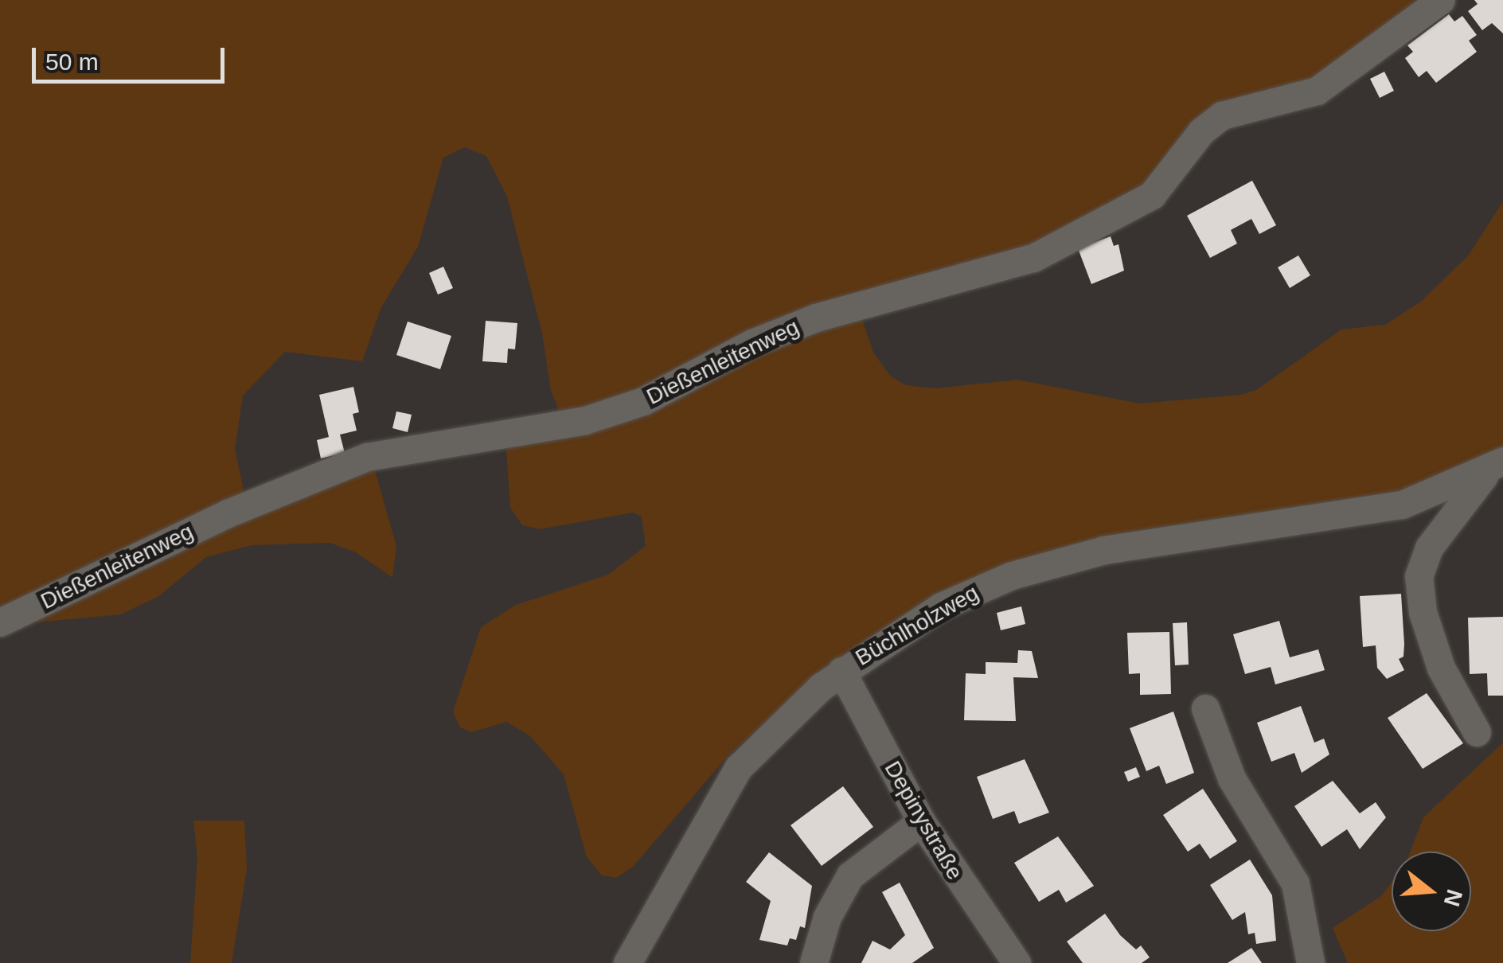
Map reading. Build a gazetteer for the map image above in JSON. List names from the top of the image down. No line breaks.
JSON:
{"streets":{"street":["Dießenleitenweg","Büchlholzweg","Depinystraße"]},"crossings":[["Büchlholzweg","Depinystraße"]],"scale_bar":"50 m","north":"right"}
